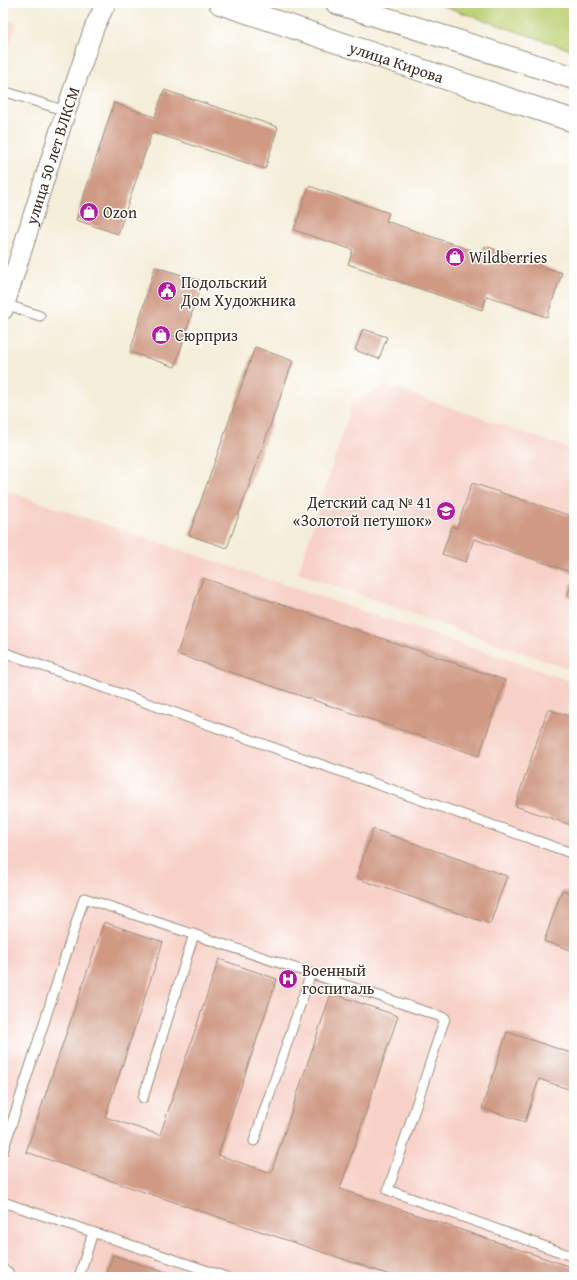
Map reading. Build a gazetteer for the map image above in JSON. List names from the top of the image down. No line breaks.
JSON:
{"streets":{"main road":["улица Кирова"],"street":["улица 50 лет ВЛКСМ"]},"places":{"shop":["Ozon","Wildberries","Сюрприз"],"public building":["Подольский Дом Художника"],"school or university":["Детский сад № 41 «Золотой петушок»"],"hospital":["Военный госпиталь"]}}
